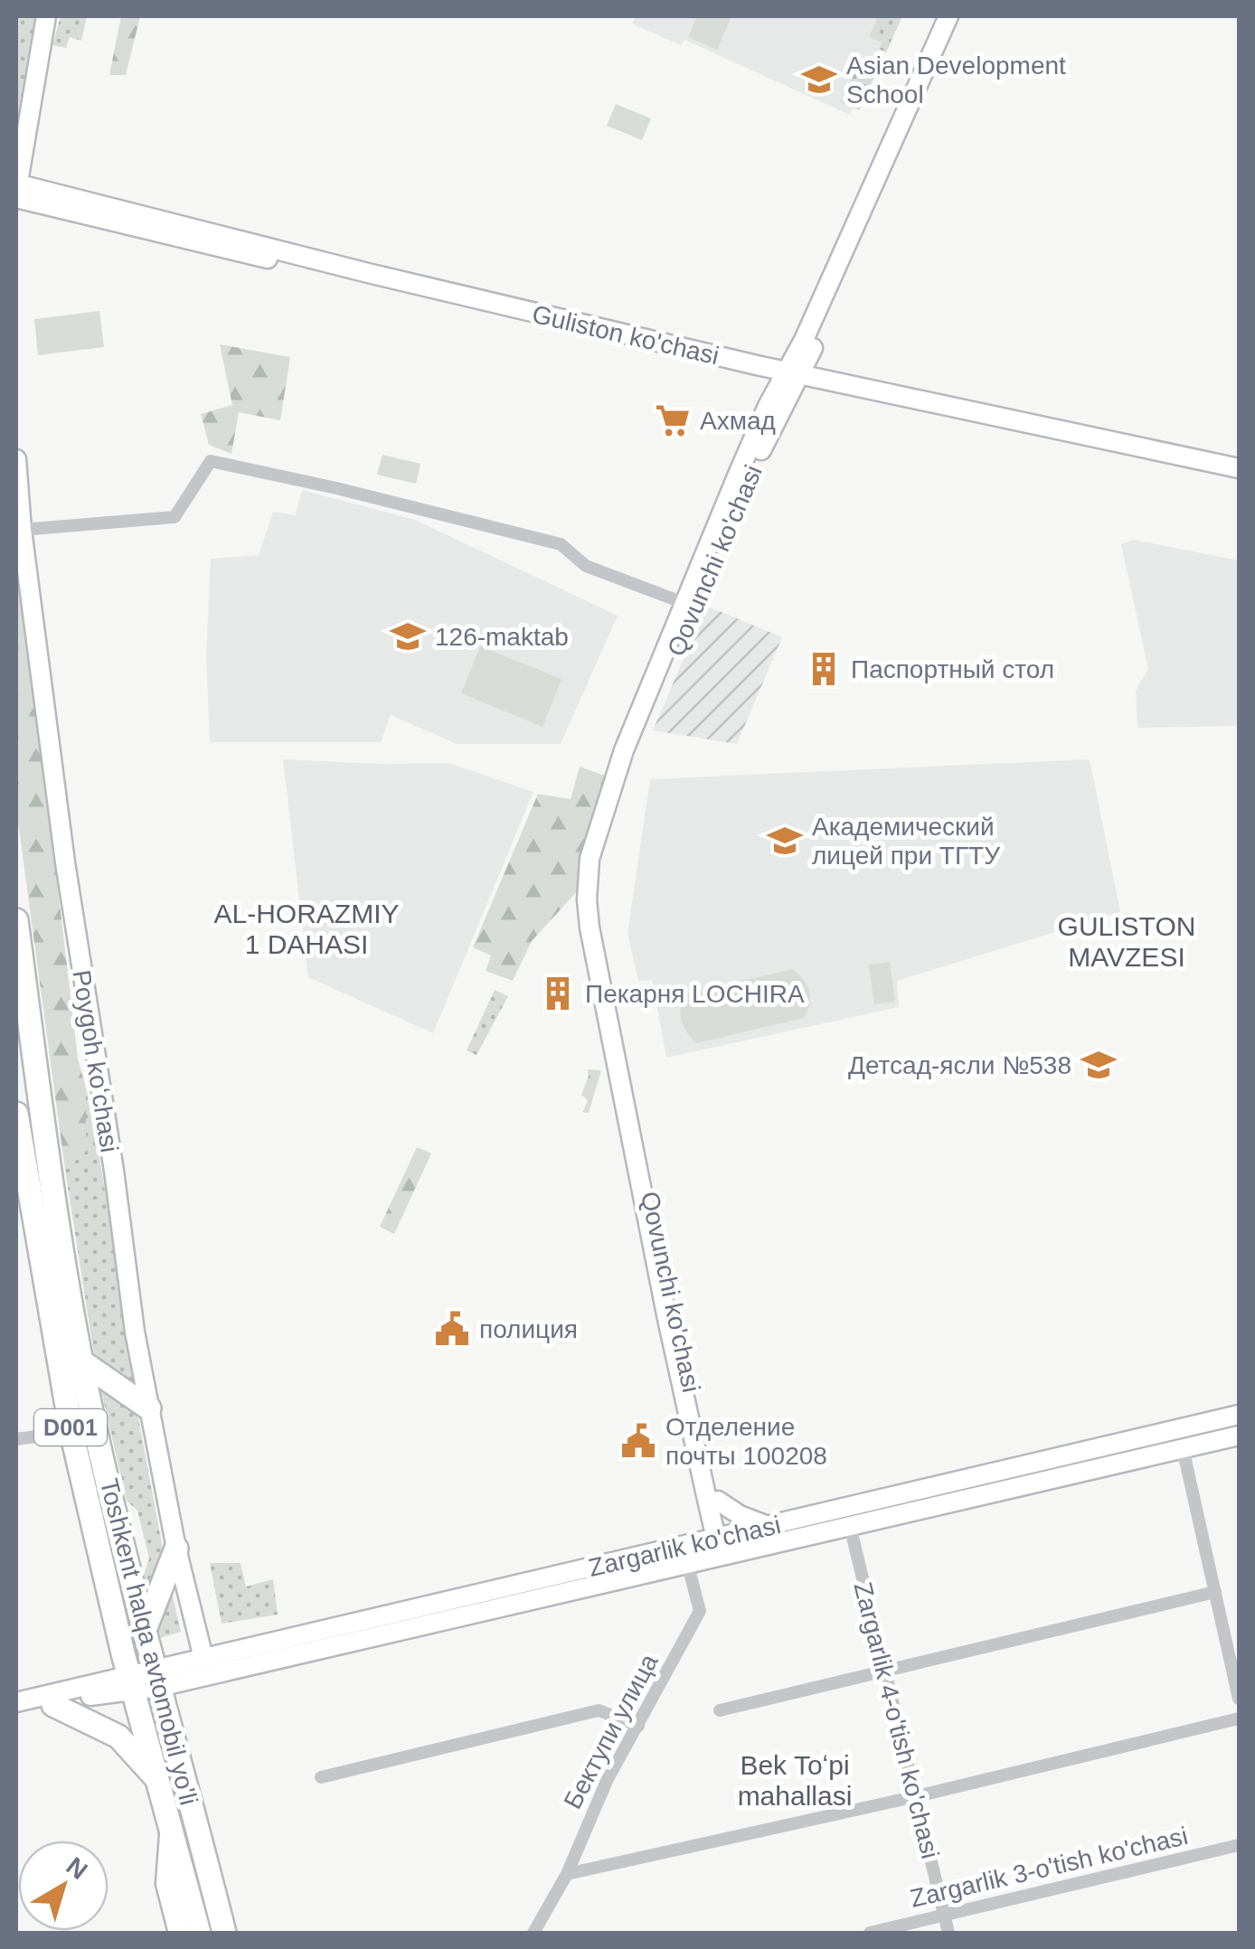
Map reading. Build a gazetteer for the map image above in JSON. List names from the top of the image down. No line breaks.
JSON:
{"streets":{"highway":["D001","Toshkent halqa avtomobil yo'li"],"main road":["Guliston ko'chasi","Qovunchi ko'chasi","Poygoh koʻchasi","Zargarlik ko'chasi"],"street":["Zargarlik 4-o'tish ko'chasi","Бектупи улица","Zargarlik 3-o'tish ko'chasi"]},"crossings":[["Guliston ko'chasi","Qovunchi ko'chasi"],["Qovunchi ko'chasi","Zargarlik ko'chasi"],["Poygoh koʻchasi","Zargarlik ko'chasi"],["Zargarlik ko'chasi","Toshkent halqa avtomobil yo'li"],["Zargarlik ko'chasi","Zargarlik 4-o'tish ko'chasi"],["Zargarlik ko'chasi","Бектупи улица"],["Zargarlik 4-o'tish ko'chasi","Zargarlik 3-o'tish ko'chasi"]],"districts":["AL-HORAZMIY 1 DAHASI","GULISTON MAVZESI","Bek Toʻpi mahallasi"],"places":{"school or university":["Asian Development School","126-maktab","Академический лицей при ТГТУ","Детсад-ясли №538"],"supermarket":["Ахмад"],"building":["Паспортный стол","Пекарня LOCHIRA"],"public building":["полиция","Отделение почты 100208"]},"north":"top right"}
